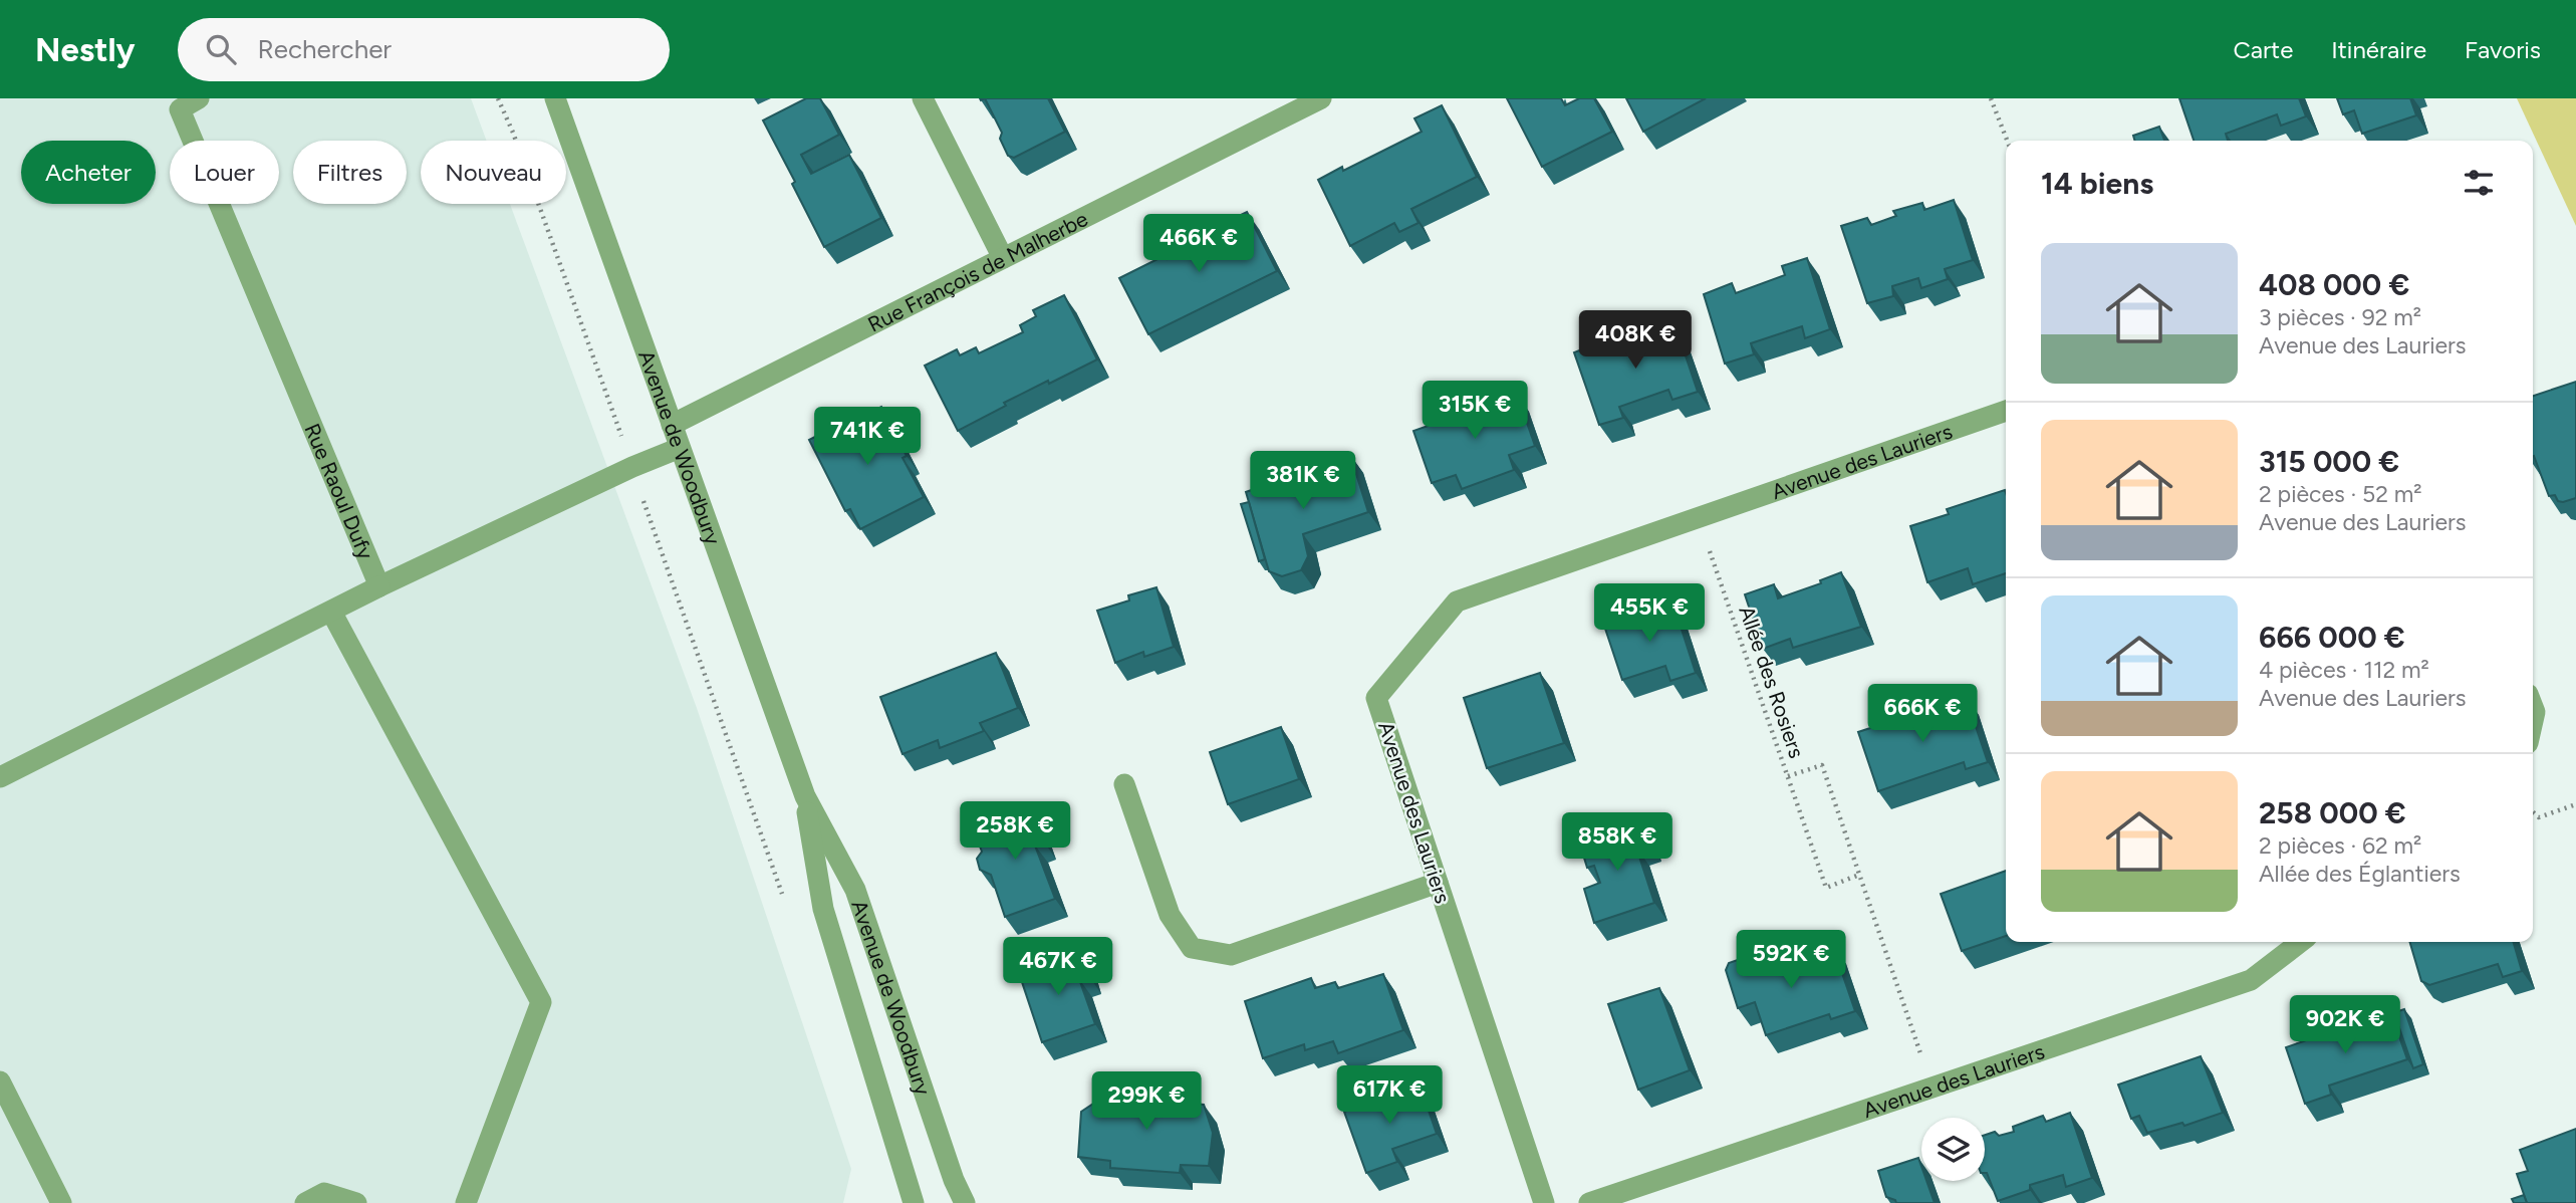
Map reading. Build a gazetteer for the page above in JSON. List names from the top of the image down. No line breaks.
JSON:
{"streets":{"street":["Rue François de Malherbe","Avenue de Woodbury","Avenue des Lauriers","Rue Raoul Dufy"],"path":["Allée des Rosiers"]},"crossings":[["Rue François de Malherbe","Avenue de Woodbury"],["Avenue de Woodbury","Rue Raoul Dufy"],["Avenue des Lauriers","Allée des Rosiers"]],"page":{"header":"Nestly","search":"Rechercher","nav":["Carte","Itinéraire","Favoris"],"chip":["Acheter","Louer","Filtres","Nouveau"],"heading":"14 biens","price":["466K €","408K €","315K €","741K €","381K €","455K €","666K €","258K €","858K €","592K €","467K €","902K €","617K €","299K €"],"list":[{"name":"408 000 €","note":"3 pièces · 92 m² · Avenue des Lauriers"},{"name":"315 000 €","note":"2 pièces · 52 m² · Avenue des Lauriers"},{"name":"666 000 €","note":"4 pièces · 112 m² · Avenue des Lauriers"},{"name":"258 000 €","note":"2 pièces · 62 m² · Allée des Églantiers"}]}}
